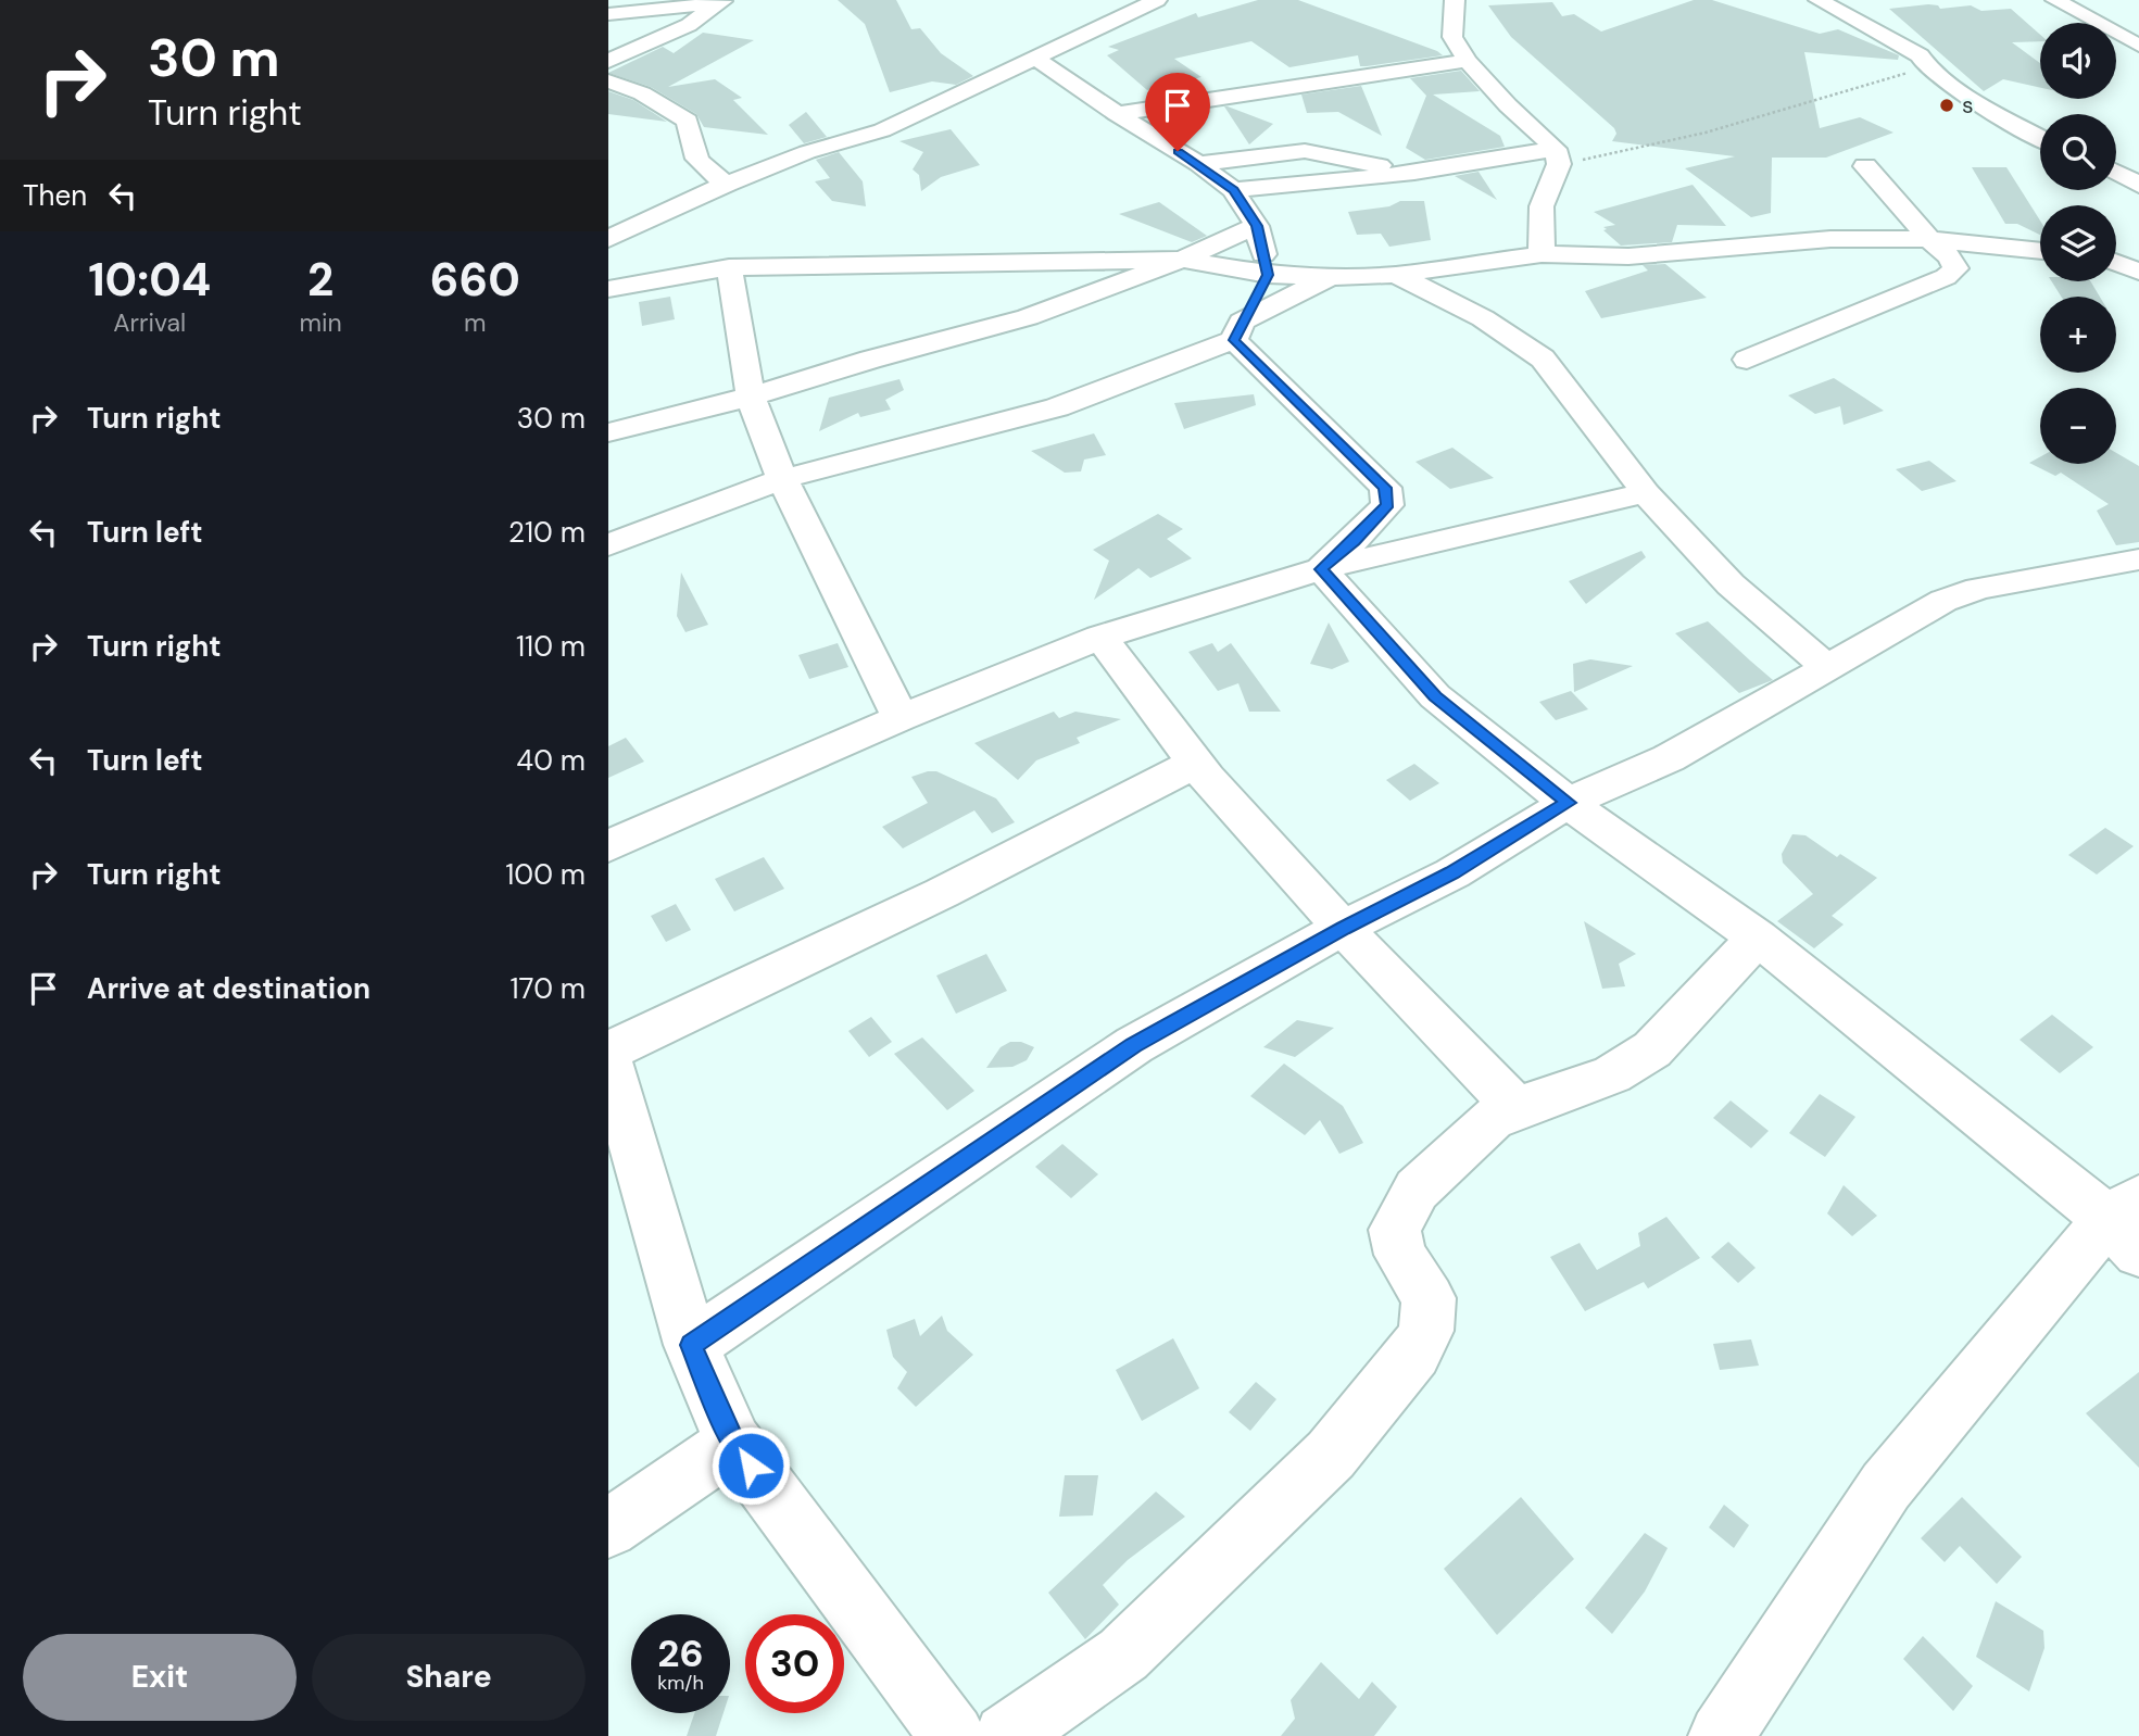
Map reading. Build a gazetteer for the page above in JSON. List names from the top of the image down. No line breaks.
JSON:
{"places":["s"],"page":{"turn":["30 m","Turn right"],"map_buttons":["+","−"],"then":"Then","eta":["10:04","Arrival","2","min","660","m"],"list":[{"name":"Turn right","value":"30 m"},{"name":"Turn left","value":"210 m"},{"name":"Turn right","value":"110 m"},{"name":"Turn left","value":"40 m"},{"name":"Turn right","value":"100 m"},{"name":"Arrive at destination","value":"170 m"}],"speed":"26 km/h","limit":"30","buttons":["Exit","Share"]}}
